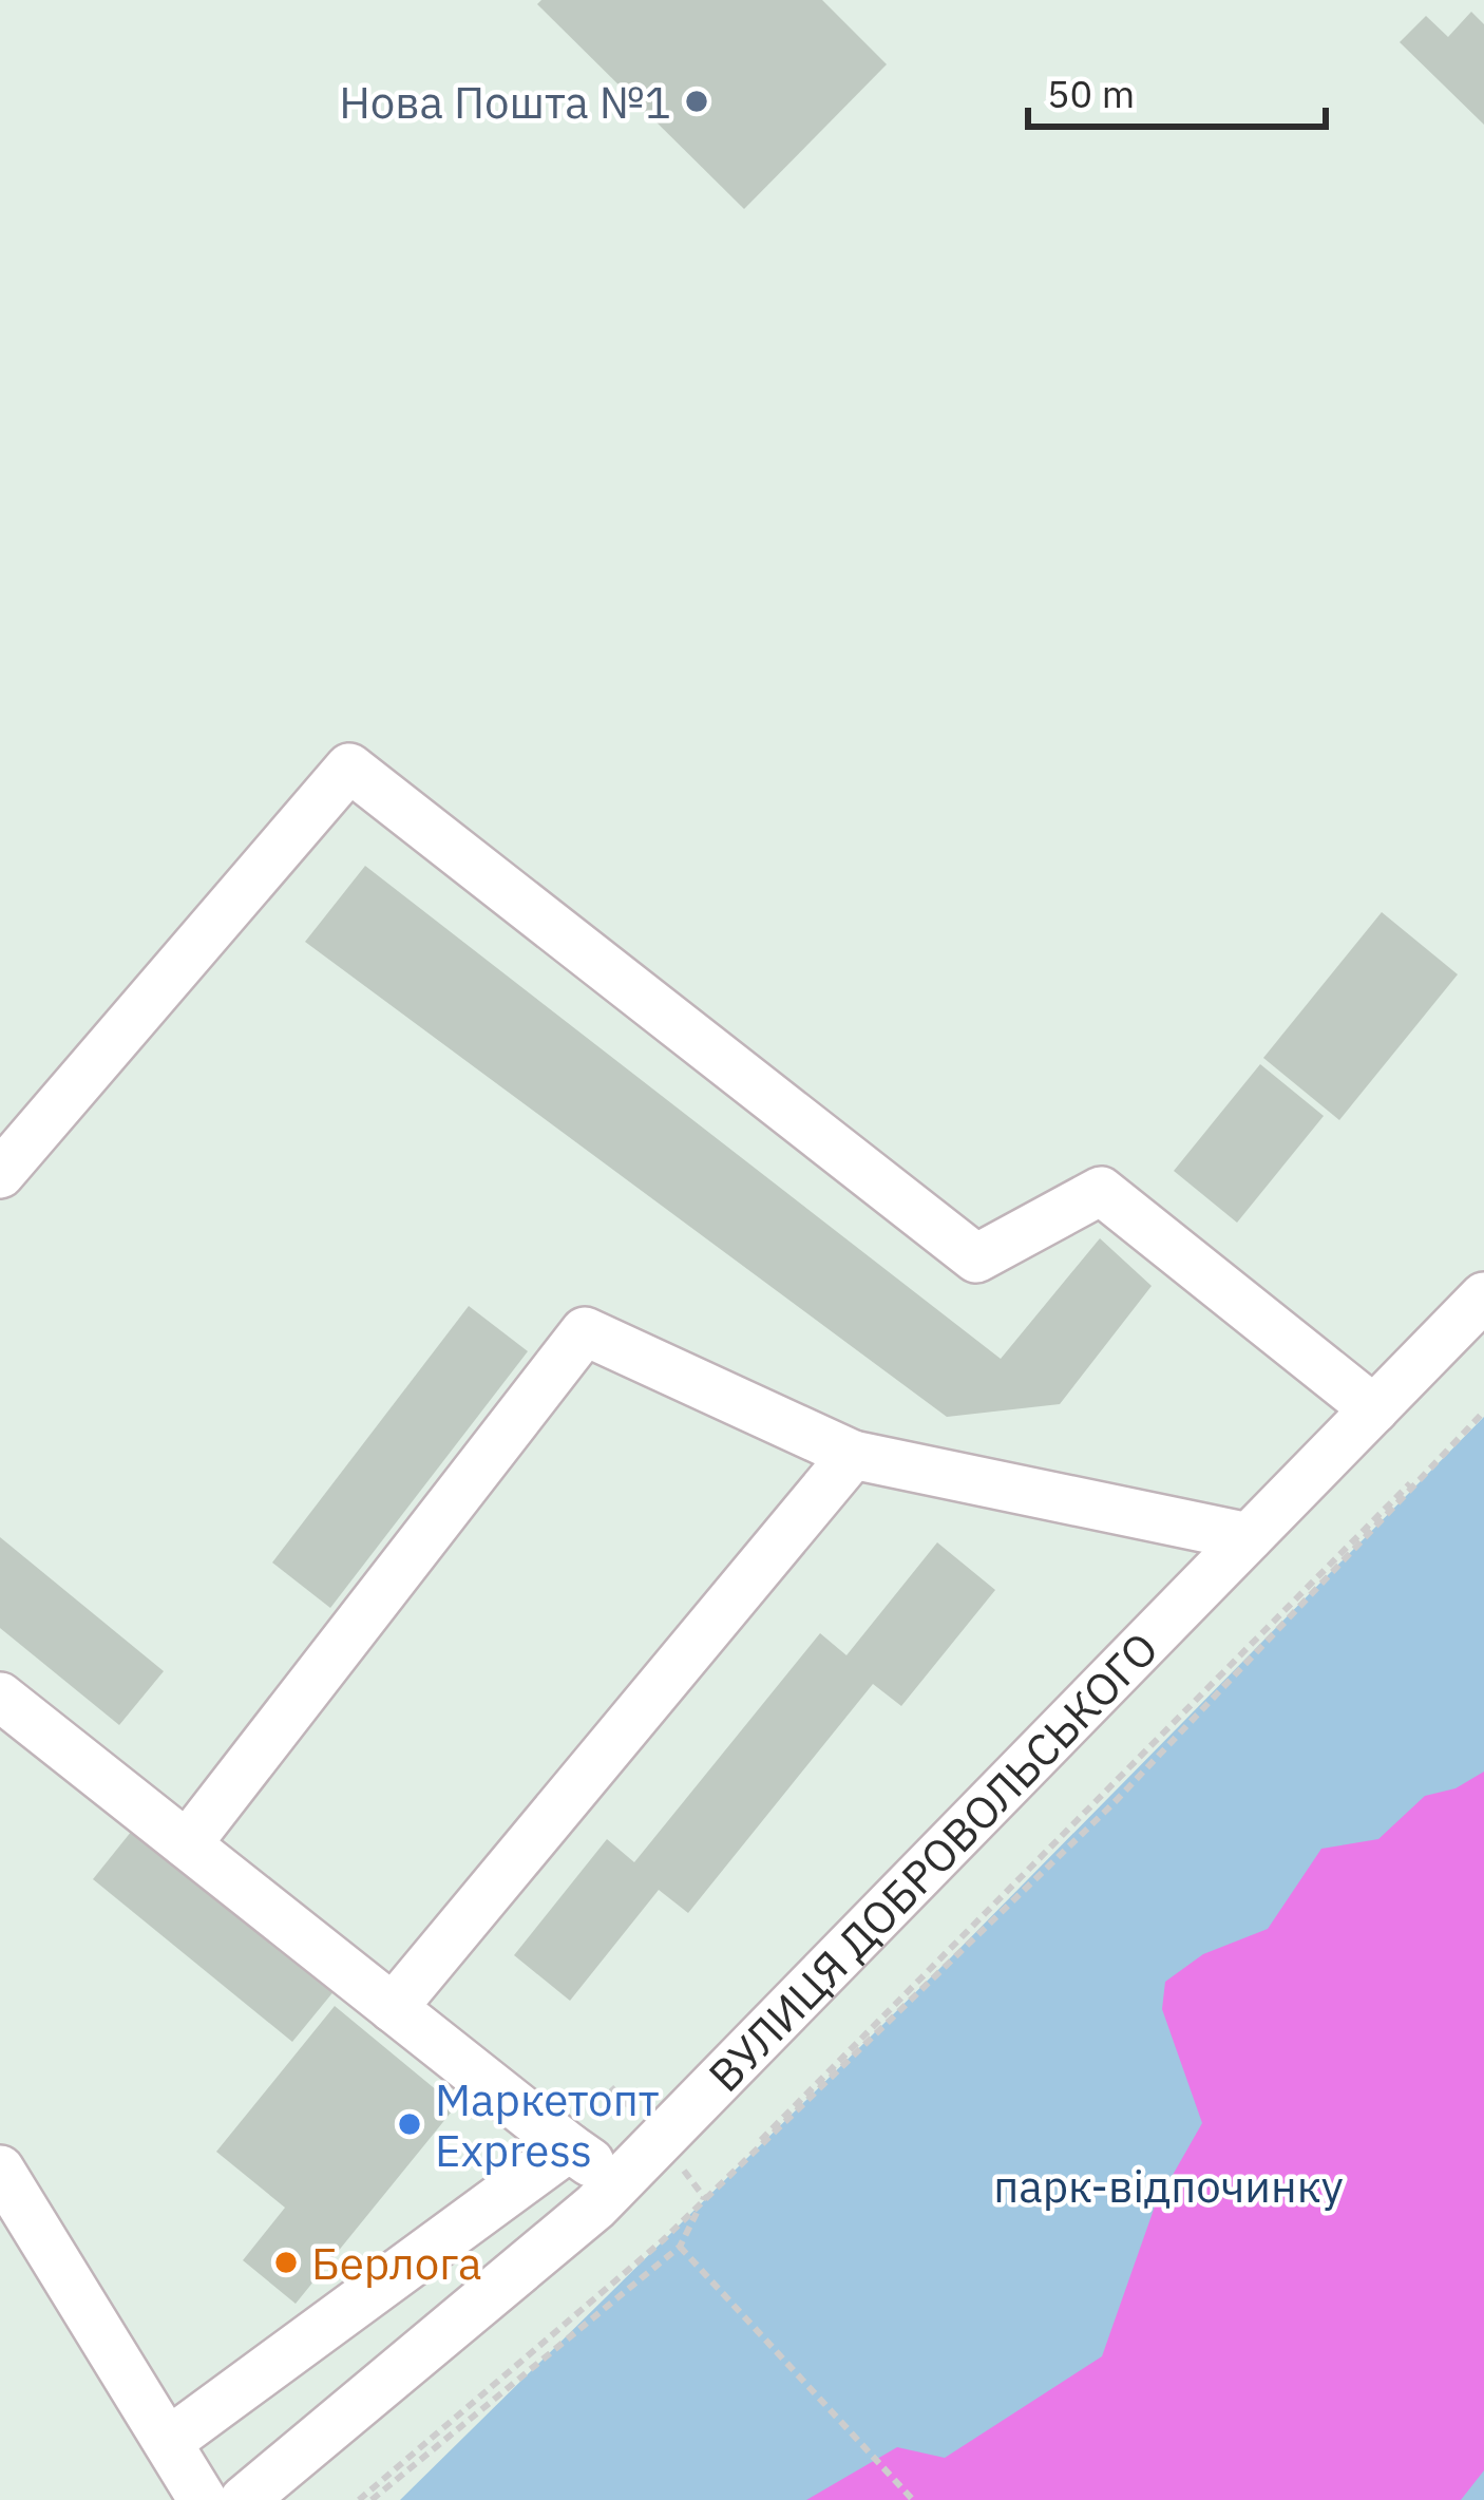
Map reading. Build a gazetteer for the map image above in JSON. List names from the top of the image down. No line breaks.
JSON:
{"streets":{"street":["ВУЛИЦЯ ДОБРОВОЛЬСЬКОГО"]},"parks":["парк-відпочинку"],"places":["Нова Пошта №1","Маркетопт Express","Берлога"],"scale_bar":"50 m"}
